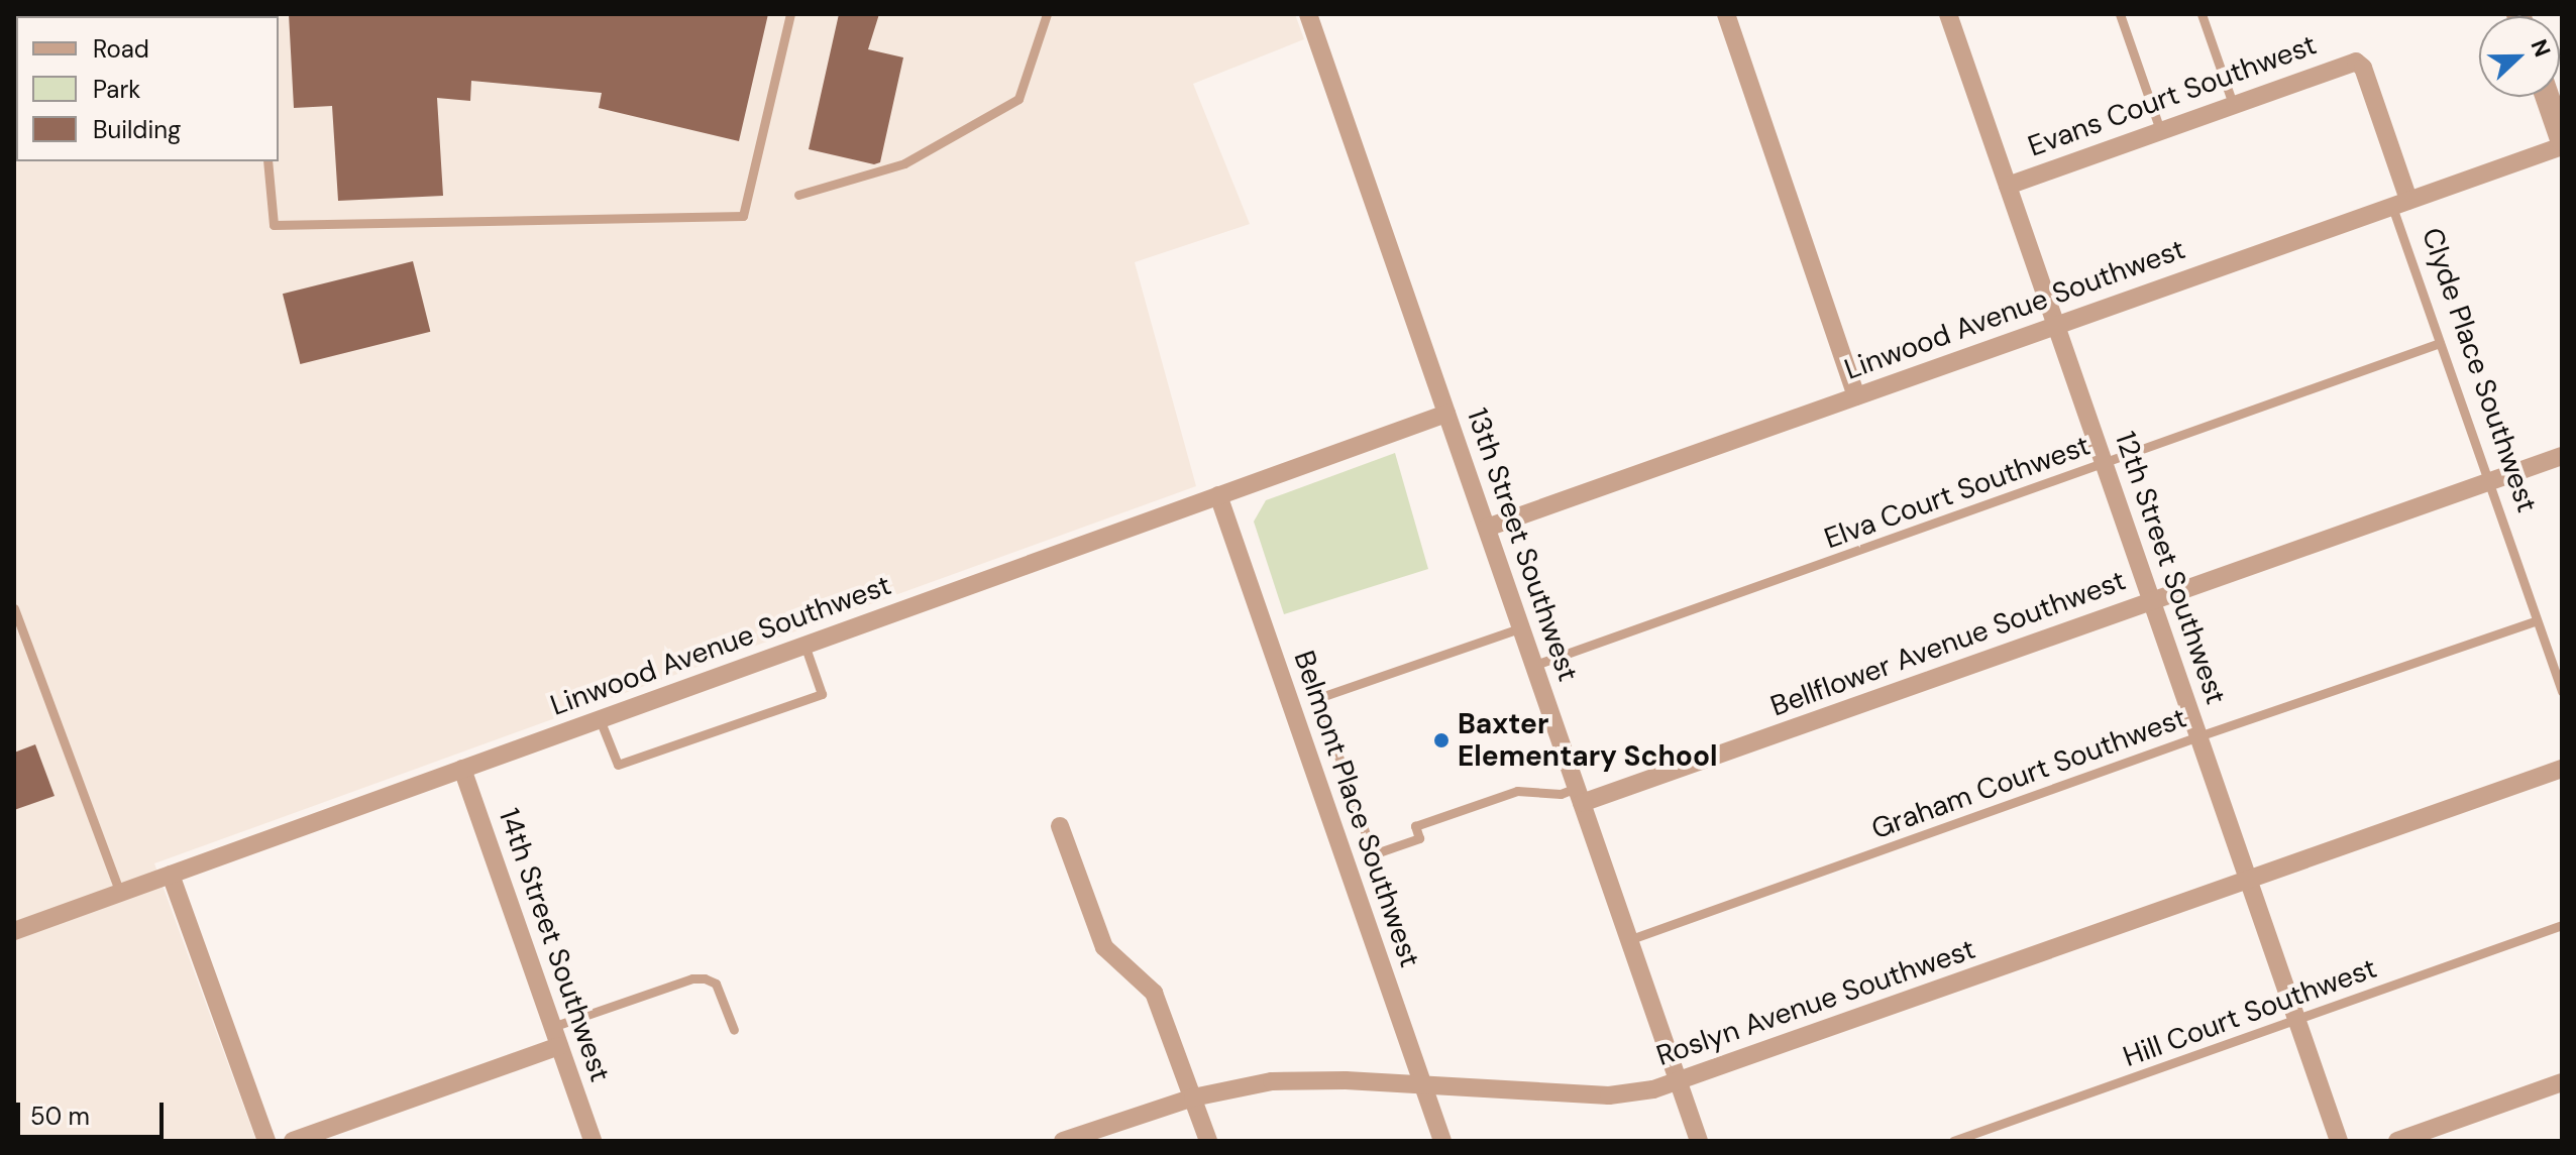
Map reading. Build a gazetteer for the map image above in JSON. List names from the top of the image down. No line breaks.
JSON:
{"streets":{"street":["Evans Court Southwest","Linwood Avenue Southwest","Clyde Place Southwest","13th Street Southwest","12th Street Southwest","Bellflower Avenue Southwest","Belmont Place Southwest","14th Street Southwest","Roslyn Avenue Southwest"],"lane":["Elva Court Southwest","Graham Court Southwest","Hill Court Southwest"]},"crossings":[["Evans Court Southwest","Clyde Place Southwest"],["Evans Court Southwest","12th Street Southwest"],["Linwood Avenue Southwest","Clyde Place Southwest"],["Linwood Avenue Southwest","13th Street Southwest"],["Linwood Avenue Southwest","12th Street Southwest"],["Linwood Avenue Southwest","Belmont Place Southwest"],["Linwood Avenue Southwest","14th Street Southwest"],["Clyde Place Southwest","Elva Court Southwest"],["Clyde Place Southwest","Bellflower Avenue Southwest"],["Clyde Place Southwest","Graham Court Southwest"],["Elva Court Southwest","13th Street Southwest"],["Elva Court Southwest","12th Street Southwest"],["13th Street Southwest","Bellflower Avenue Southwest"],["13th Street Southwest","Graham Court Southwest"],["13th Street Southwest","Roslyn Avenue Southwest"],["12th Street Southwest","Bellflower Avenue Southwest"],["12th Street Southwest","Graham Court Southwest"],["12th Street Southwest","Roslyn Avenue Southwest"],["12th Street Southwest","Hill Court Southwest"],["Belmont Place Southwest","Roslyn Avenue Southwest"]],"places":["Baxter Elementary School"],"legend":["Road","Park","Building"],"scale_bar":"50 m","north":"right"}
